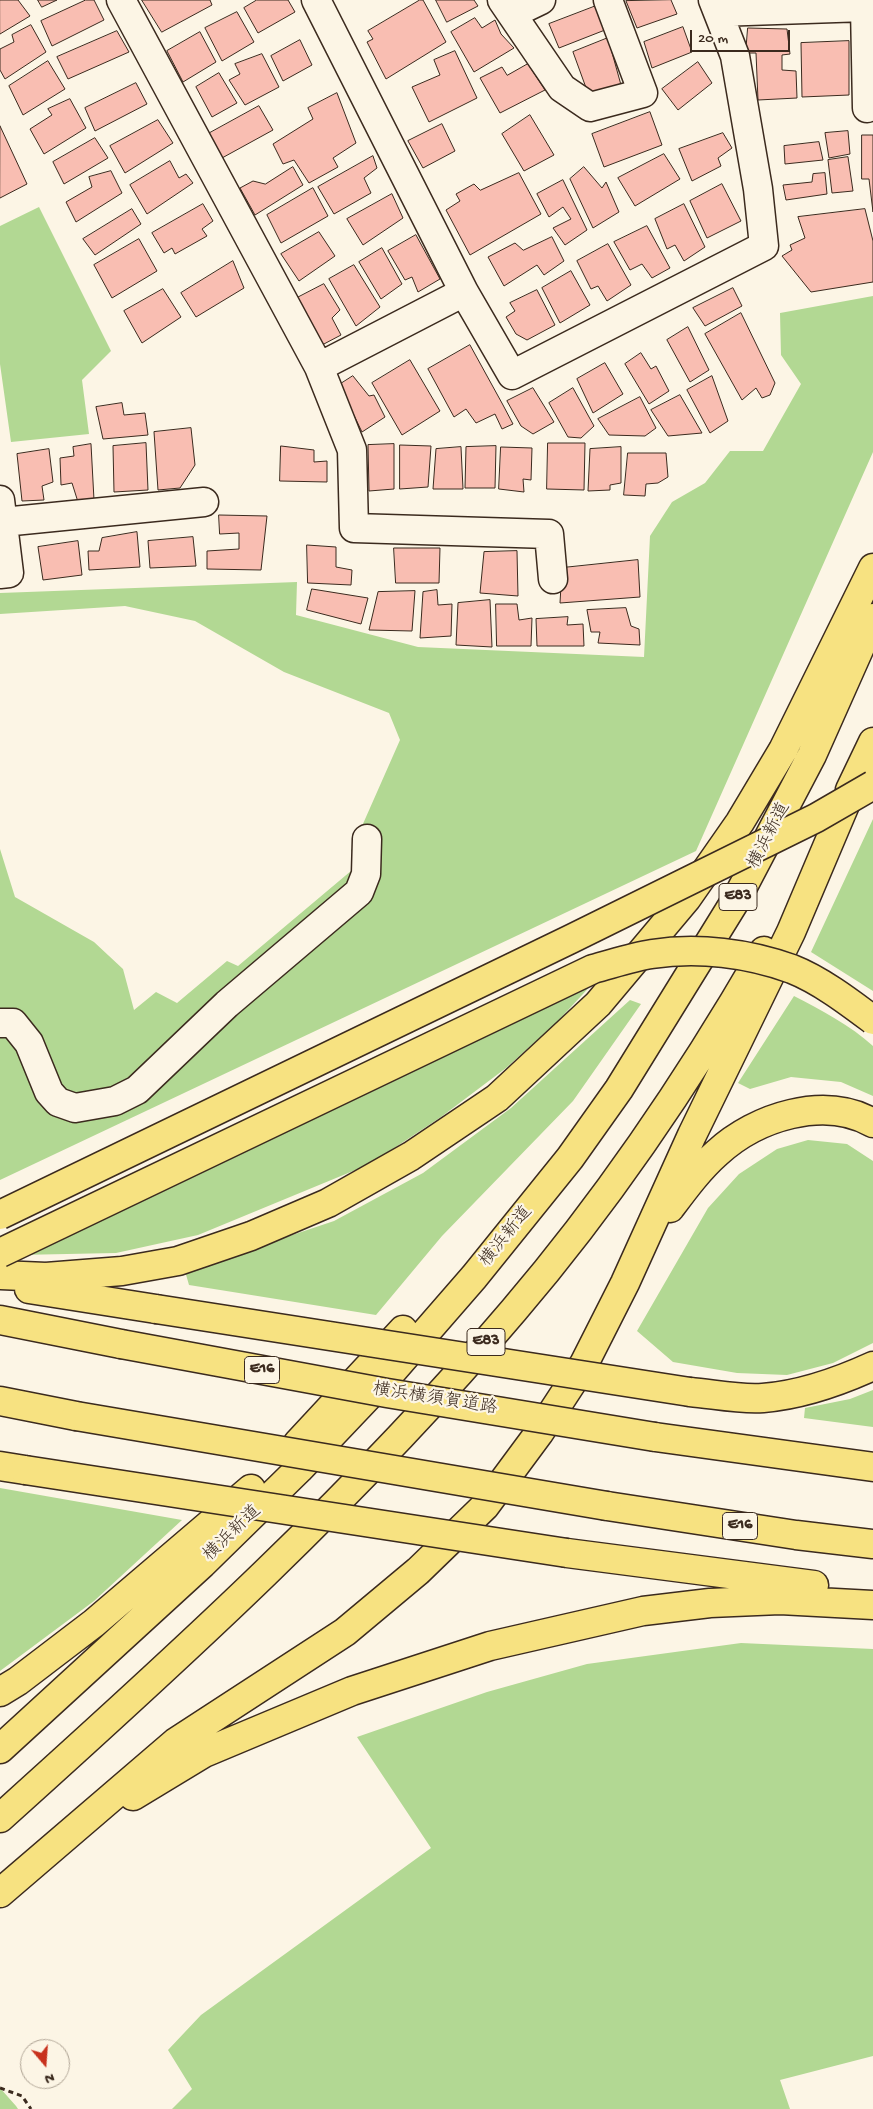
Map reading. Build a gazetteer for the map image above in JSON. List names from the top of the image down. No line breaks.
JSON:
{"streets":{"highway":["横浜新道","E83","E16","横浜横須賀道路"]},"scale_bar":"20 m","north":"bottom"}
